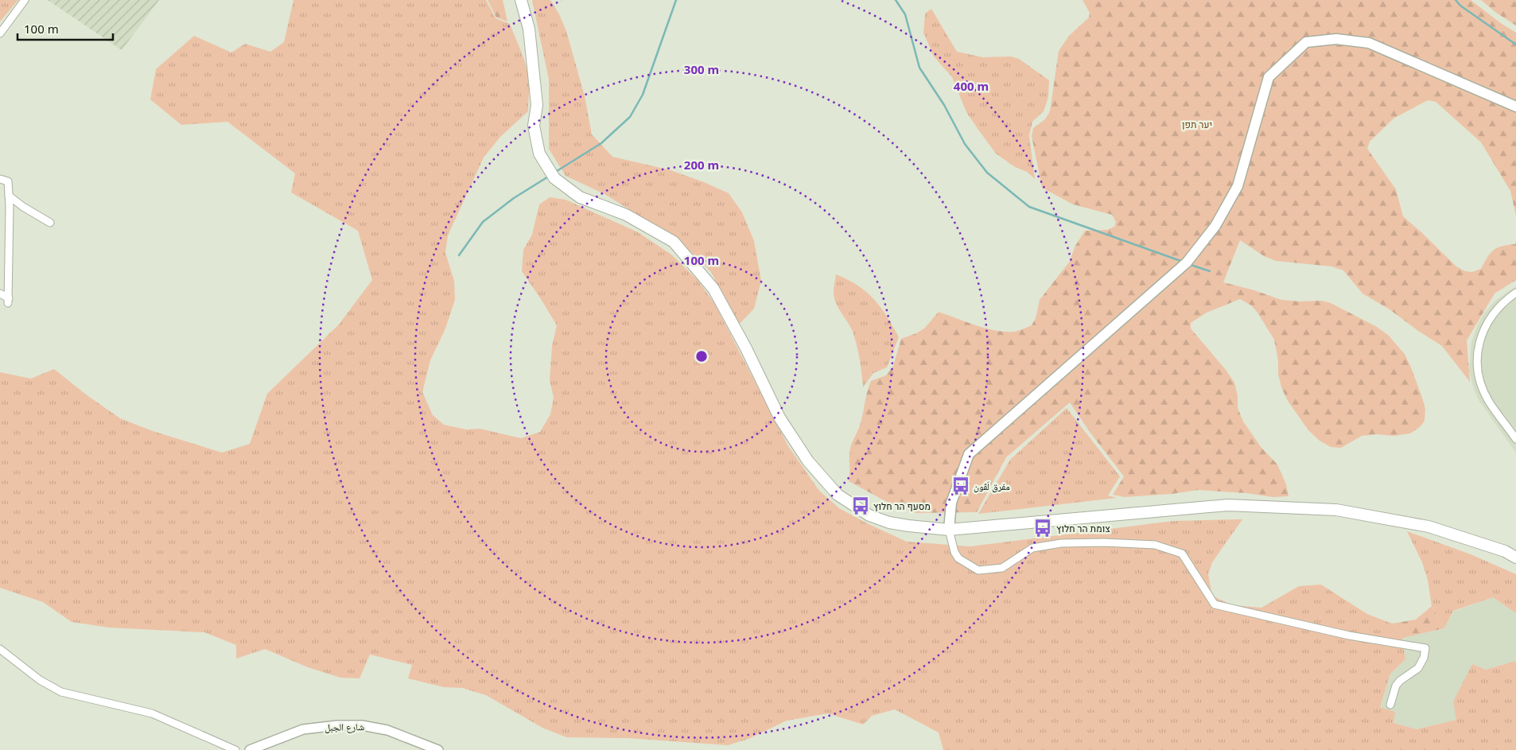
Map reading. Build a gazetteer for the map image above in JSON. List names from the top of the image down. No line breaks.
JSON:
{"streets":{"street":["شارع الجبل"]},"parks":["יער תפן"],"places":{"bus stop":["مفرق لَڤون","מסעף הר חלוץ","צומת הר חלוץ"]},"scale_bar":"100 m","rings":["300 m","400 m","200 m","100 m"]}
